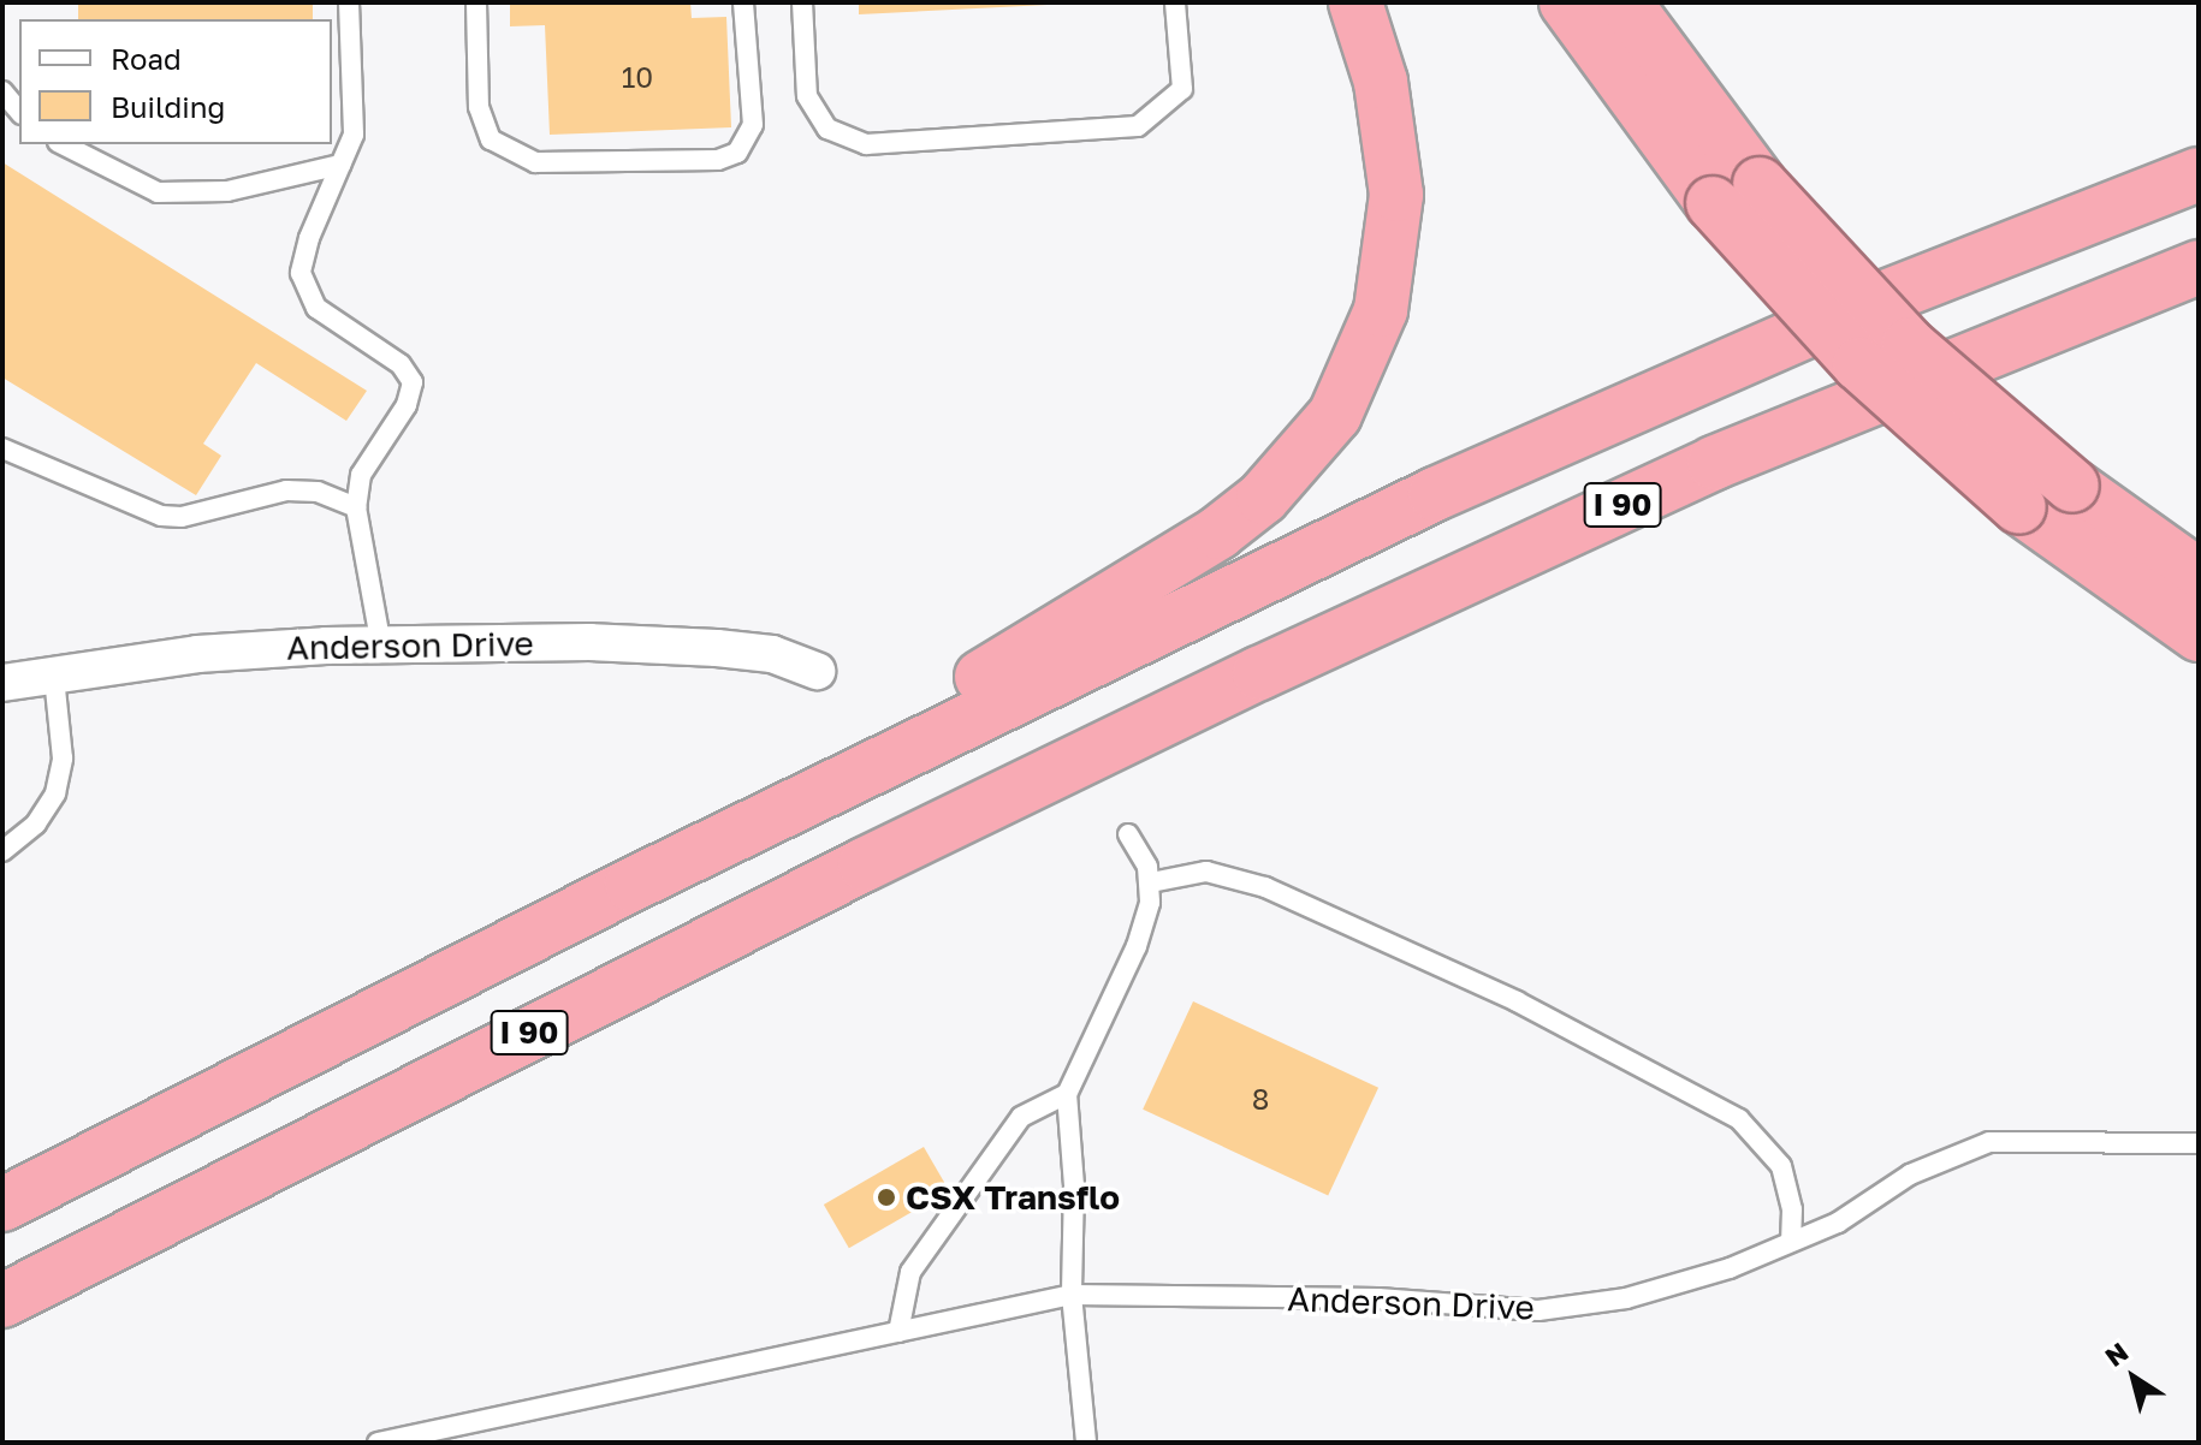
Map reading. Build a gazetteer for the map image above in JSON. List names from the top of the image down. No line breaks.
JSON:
{"streets":{"highway":["I 90"],"street":["Anderson Drive"]},"places":["CSX Transflo"],"house_numbers":["10","8"],"legend":["Road","Building"],"north":"top left"}
